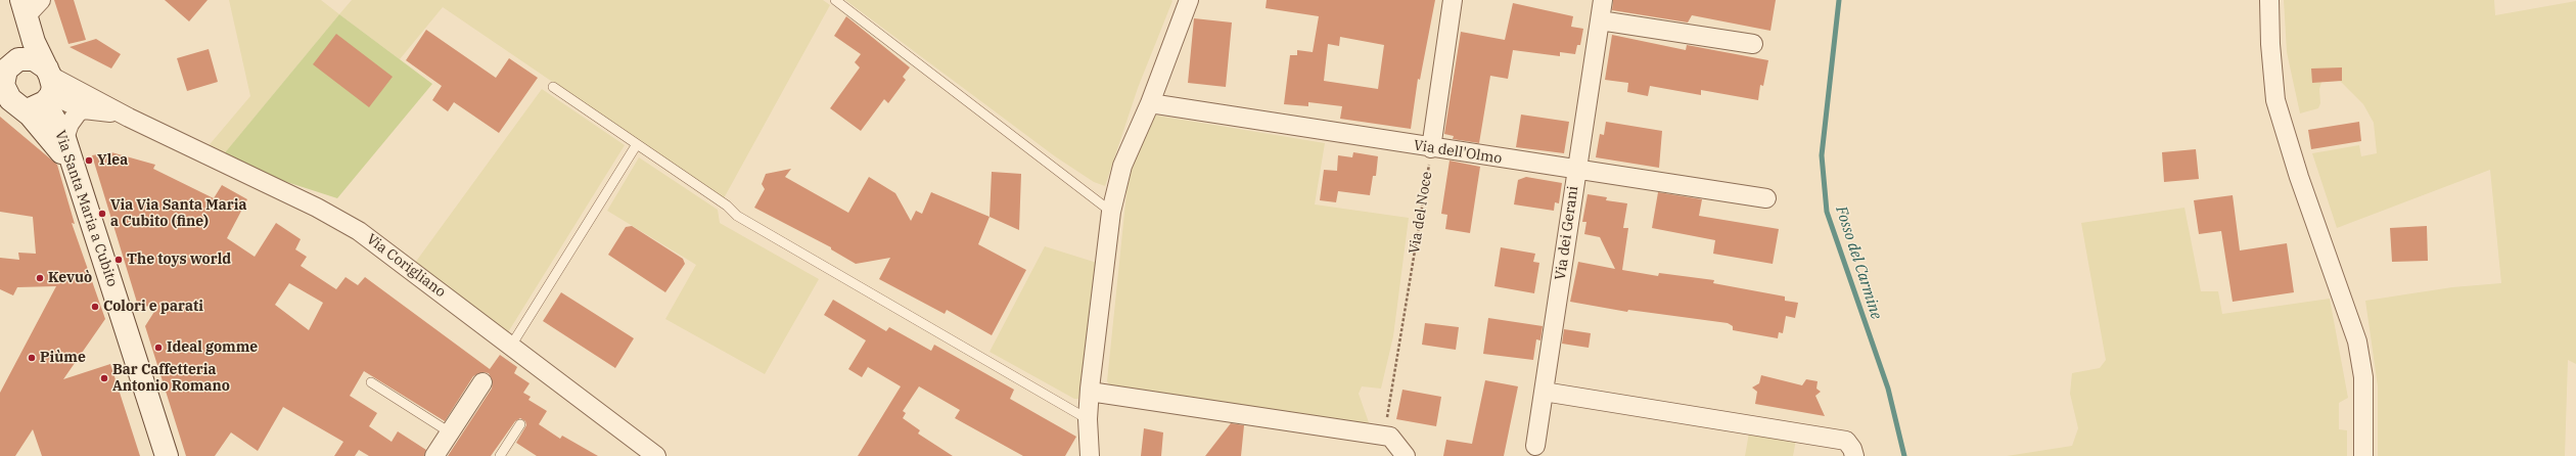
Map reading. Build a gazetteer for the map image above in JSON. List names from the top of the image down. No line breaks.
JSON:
{"streets":{"main road":["Via Santa Maria a Cubito"],"street":["Via dell'Olmo","Via dei Gerani","Via Corigliano"],"path":["Via del Noce"]},"crossings":[["Via dell'Olmo","Via del Noce"],["Via dell'Olmo","Via dei Gerani"]],"water":["Fosso del Carmine"],"places":["Ylea","Via Via Santa Maria a Cubito (fine)","The toys world","Kevuò","Colori e parati","Ideal gomme","Piùme","Bar Caffetteria Antonio Romano"]}
